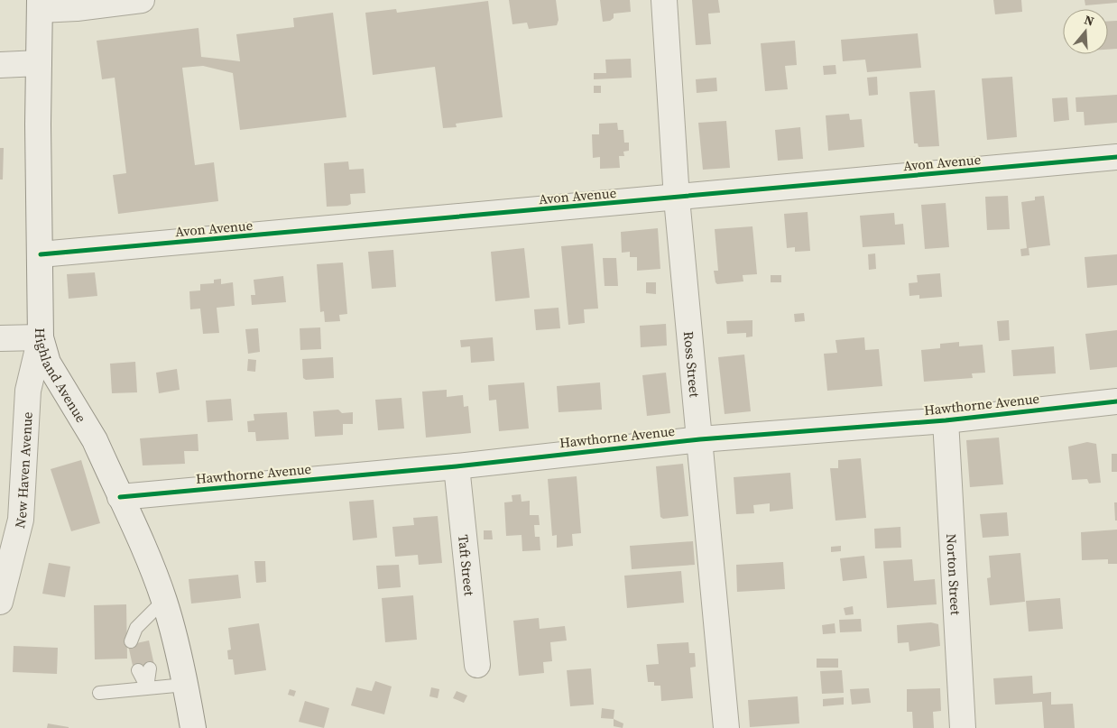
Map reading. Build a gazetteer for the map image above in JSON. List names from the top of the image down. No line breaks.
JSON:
{"streets":{"street":["Avon Avenue","Ross Street","Highland Avenue","Hawthorne Avenue","New Haven Avenue","Taft Street","Norton Street"]},"crossings":[["Avon Avenue","Ross Street"],["Avon Avenue","Highland Avenue"],["Ross Street","Hawthorne Avenue"],["Highland Avenue","Hawthorne Avenue"],["Highland Avenue","New Haven Avenue"],["Hawthorne Avenue","Taft Street"],["Hawthorne Avenue","Norton Street"]],"north":"top"}
